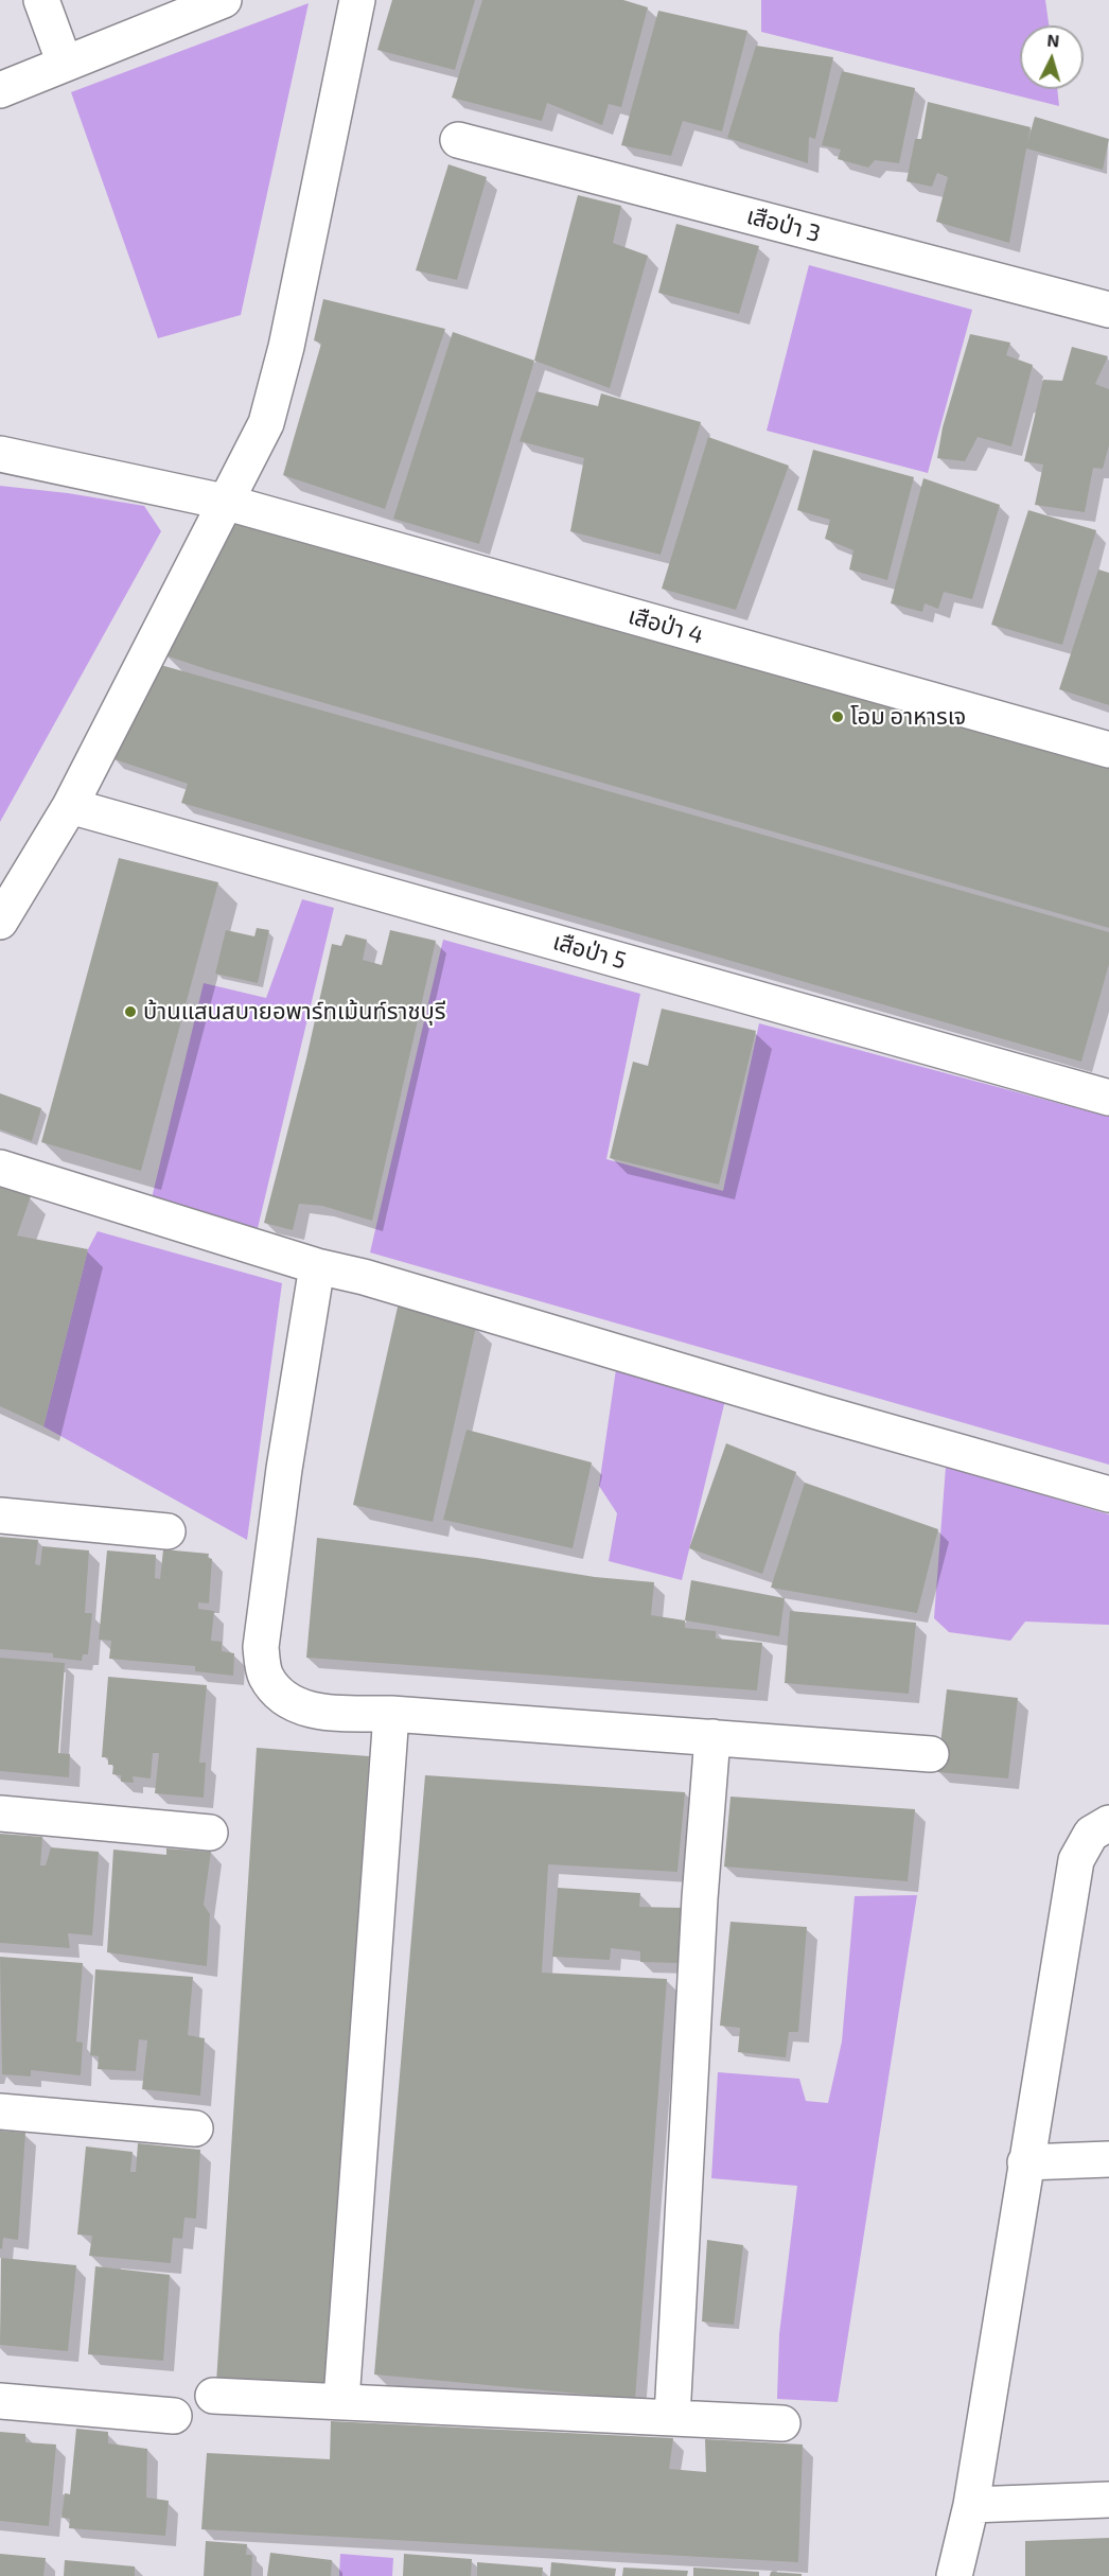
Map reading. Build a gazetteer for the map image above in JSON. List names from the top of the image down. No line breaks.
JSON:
{"streets":{"street":["เสือป่า 3","เสือป่า 4","เสือป่า 5"]},"places":["โอม อาหารเจ","บ้านแสนสบายอพาร์ทเม้นท์ราชบุรี"],"north":"top"}
